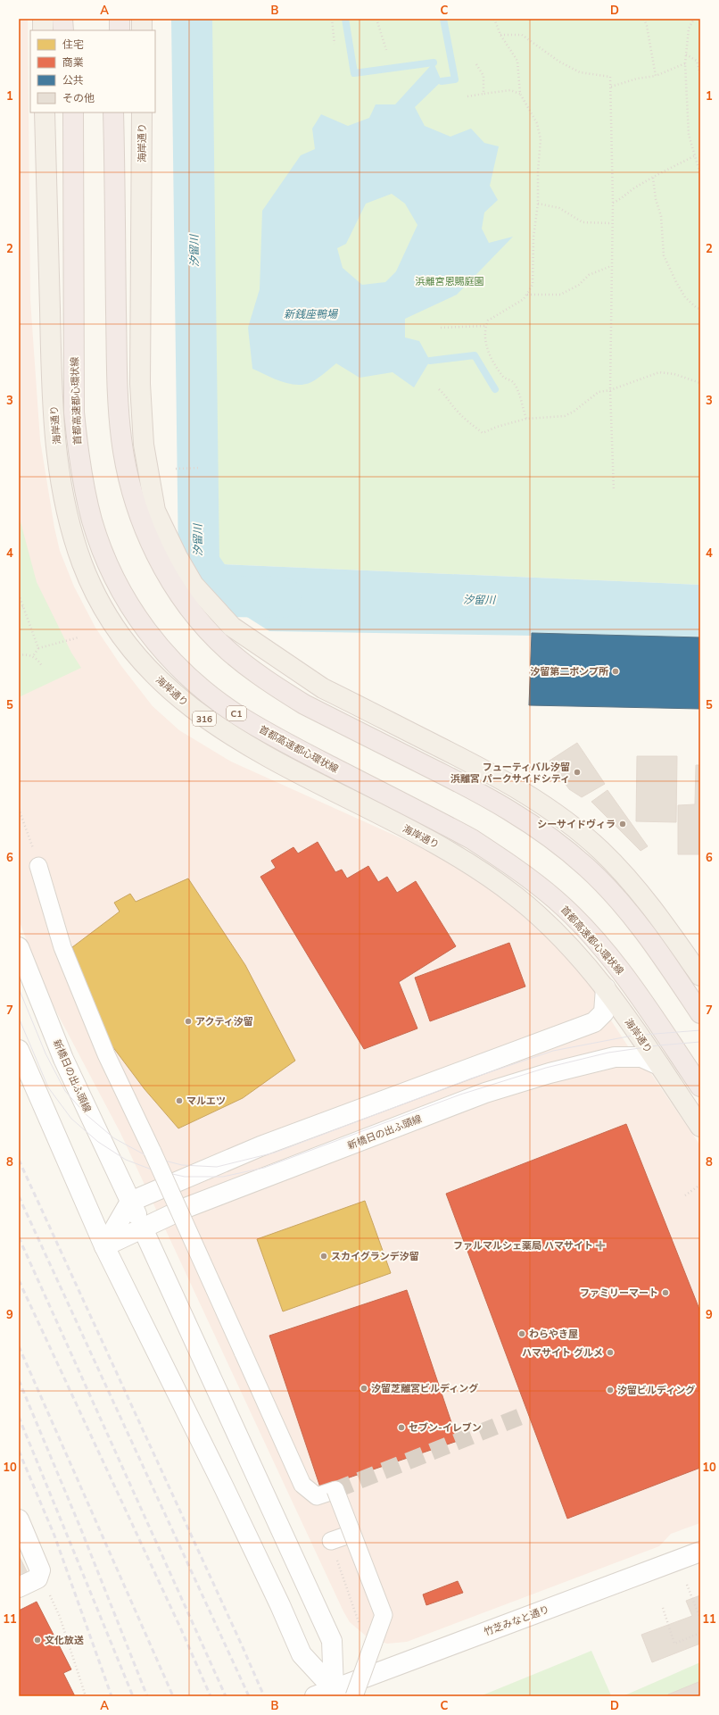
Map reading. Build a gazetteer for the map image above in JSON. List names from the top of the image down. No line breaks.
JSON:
{"streets":{"highway":["首都高速都心環状線","C1"],"main road":["海岸通り","316","新橋日の出ふ頭線","竹芝みなと通り"]},"crossings":[["海岸通り","新橋日の出ふ頭線"],["首都高速都心環状線","C1"]],"water":["汐留川","新銭座鴨場"],"parks":["浜離宮恩賜庭園"],"places":{"other":["汐留第二ポンプ所","フューティバル汐留 浜離宮 パークサイドシティ","シーサイドヴィラ","アクティ汐留","マルエツ","スカイグランデ汐留","ファミリーマート","わらやき屋","ハマサイト グルメ","汐留芝離宮ビルディング","汐留ビルディング","セブン-イレブン","文化放送"],"health":["ファルマルシェ薬局 ハマサイト"]},"legend":["住宅","商業","公共","その他"],"grid":{"columns":["A","B","C","D"],"rows":["1","2","3","4","5","6","7","8","9","10","11"]}}
